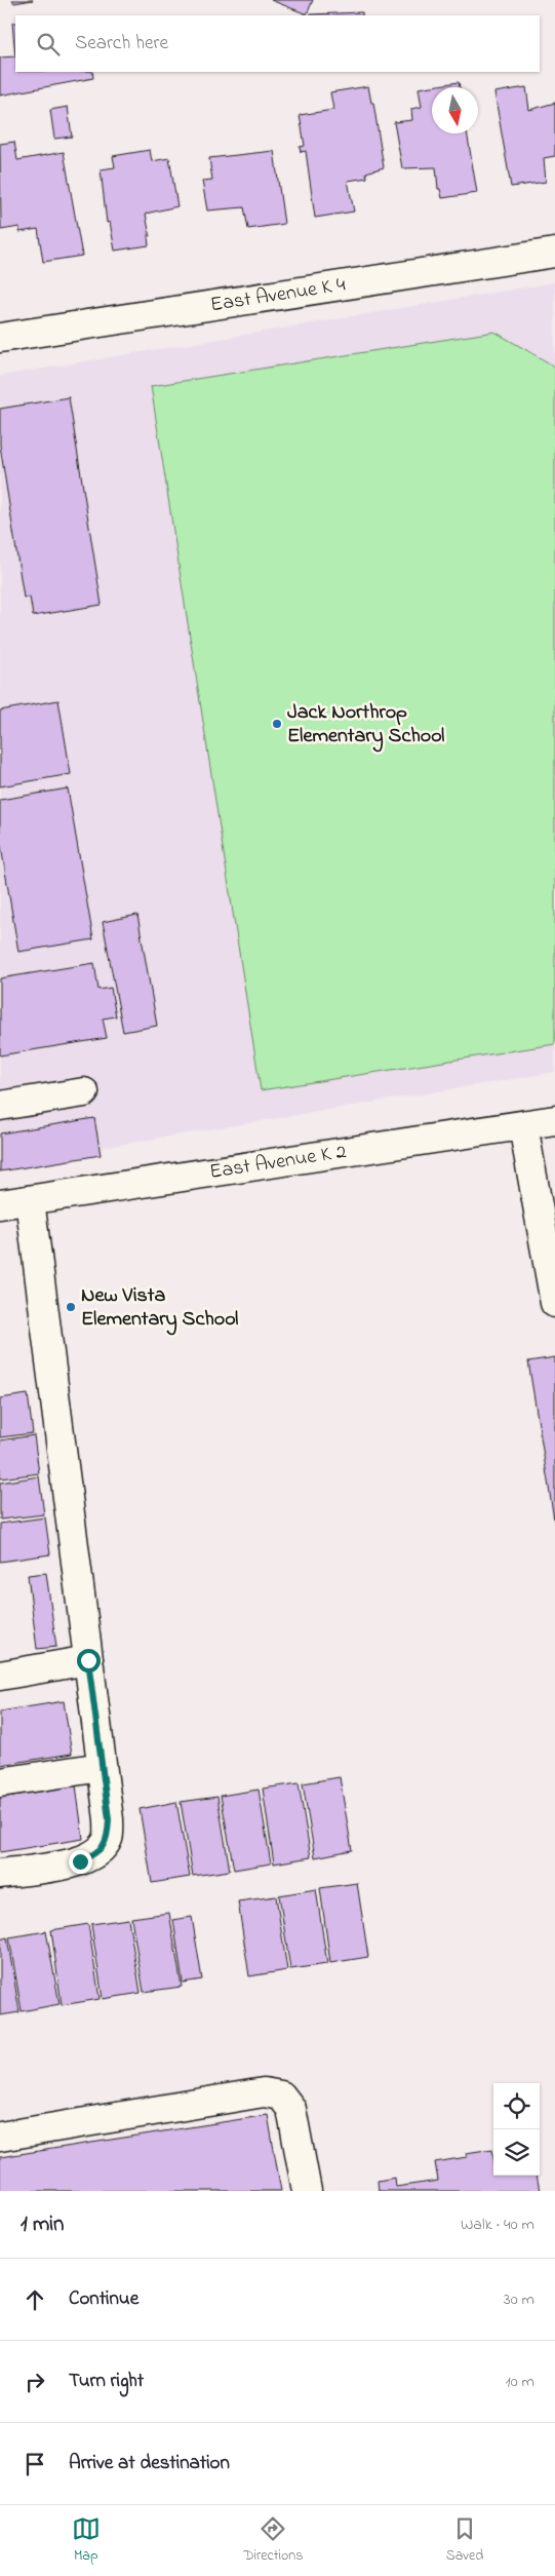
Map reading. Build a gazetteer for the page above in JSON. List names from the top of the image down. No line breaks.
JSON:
{"streets":{"street":["East Avenue K 4","East Avenue K 2"]},"places":["Jack Northrop Elementary School","New Vista Elementary School"],"north":"bottom","page":{"search":"Search here","heading":["1 min","Walk · 40 m"],"list":[["Continue","30 m"],["Turn right","10 m"],"Arrive at destination"],"nav":["Map","Directions","Saved"]}}
